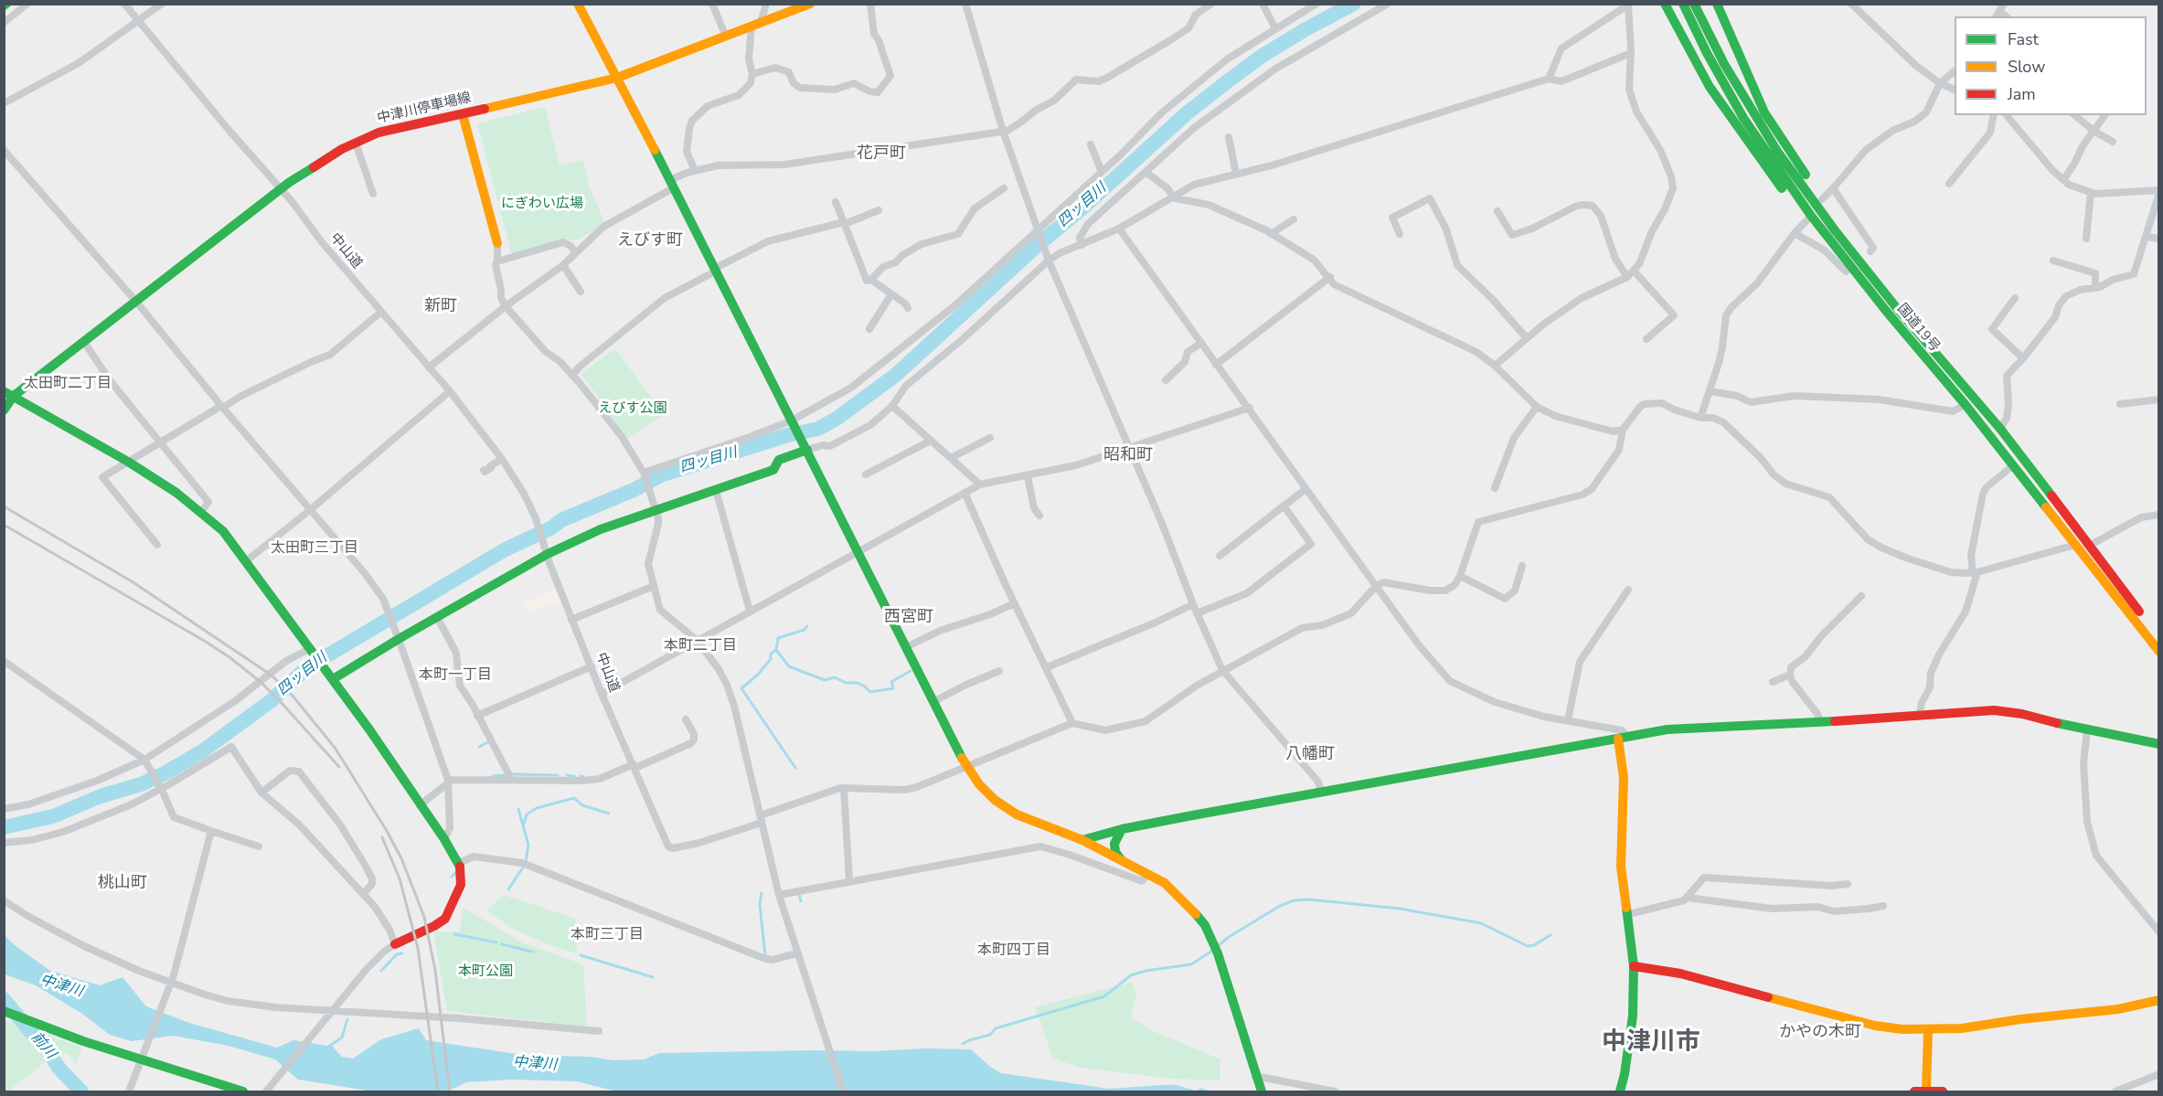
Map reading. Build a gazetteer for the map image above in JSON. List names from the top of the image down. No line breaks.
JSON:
{"streets":{"main road":["中津川停車場線","国道19号"],"street":["中山道"]},"crossings":[["中津川停車場線","中山道"]],"districts":["花戸町","えびす町","新町","太田町二丁目","昭和町","太田町三丁目","西宮町","本町二丁目","本町一丁目","八幡町","桃山町","本町三丁目","本町四丁目","かやの木町","中津川市"],"water":["四ッ目川","中津川","前川"],"parks":["にぎわい広場","えびす公園","本町公園"],"legend":["Fast","Slow","Jam"]}
